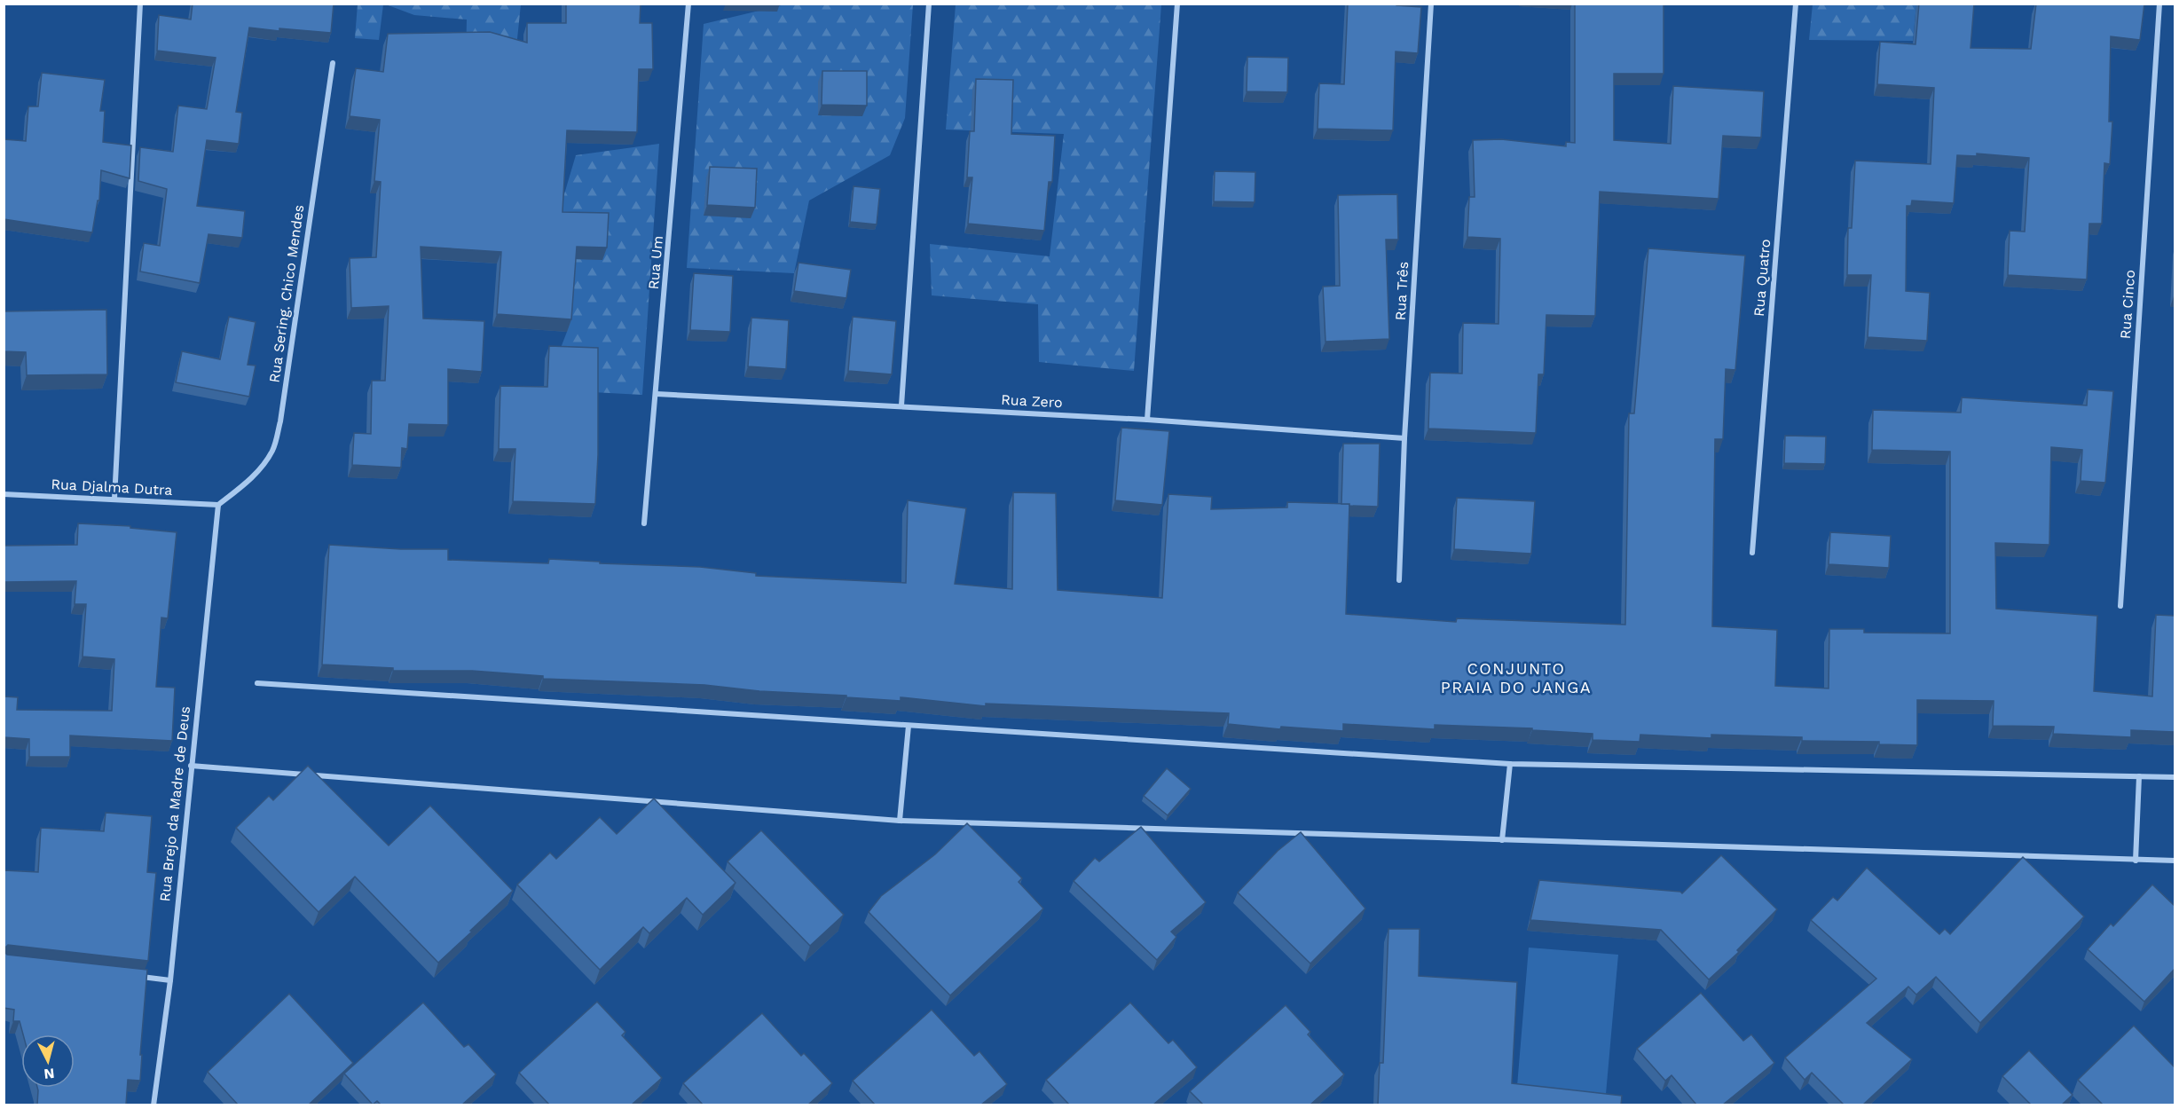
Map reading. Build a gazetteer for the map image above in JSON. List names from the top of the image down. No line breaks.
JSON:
{"streets":{"street":["Rua Um","Rua Quatro","Rua Três","Rua Sering. Chico Mendes","Rua Cinco","Rua Zero","Rua Djalma Dutra","Rua Brejo da Madre de Deus"]},"crossings":[["Rua Um","Rua Zero"],["Rua Três","Rua Zero"],["Rua Sering. Chico Mendes","Rua Djalma Dutra"],["Rua Sering. Chico Mendes","Rua Brejo da Madre de Deus"],["Rua Djalma Dutra","Rua Brejo da Madre de Deus"]],"districts":["CONJUNTO PRAIA DO JANGA"],"north":"bottom"}
